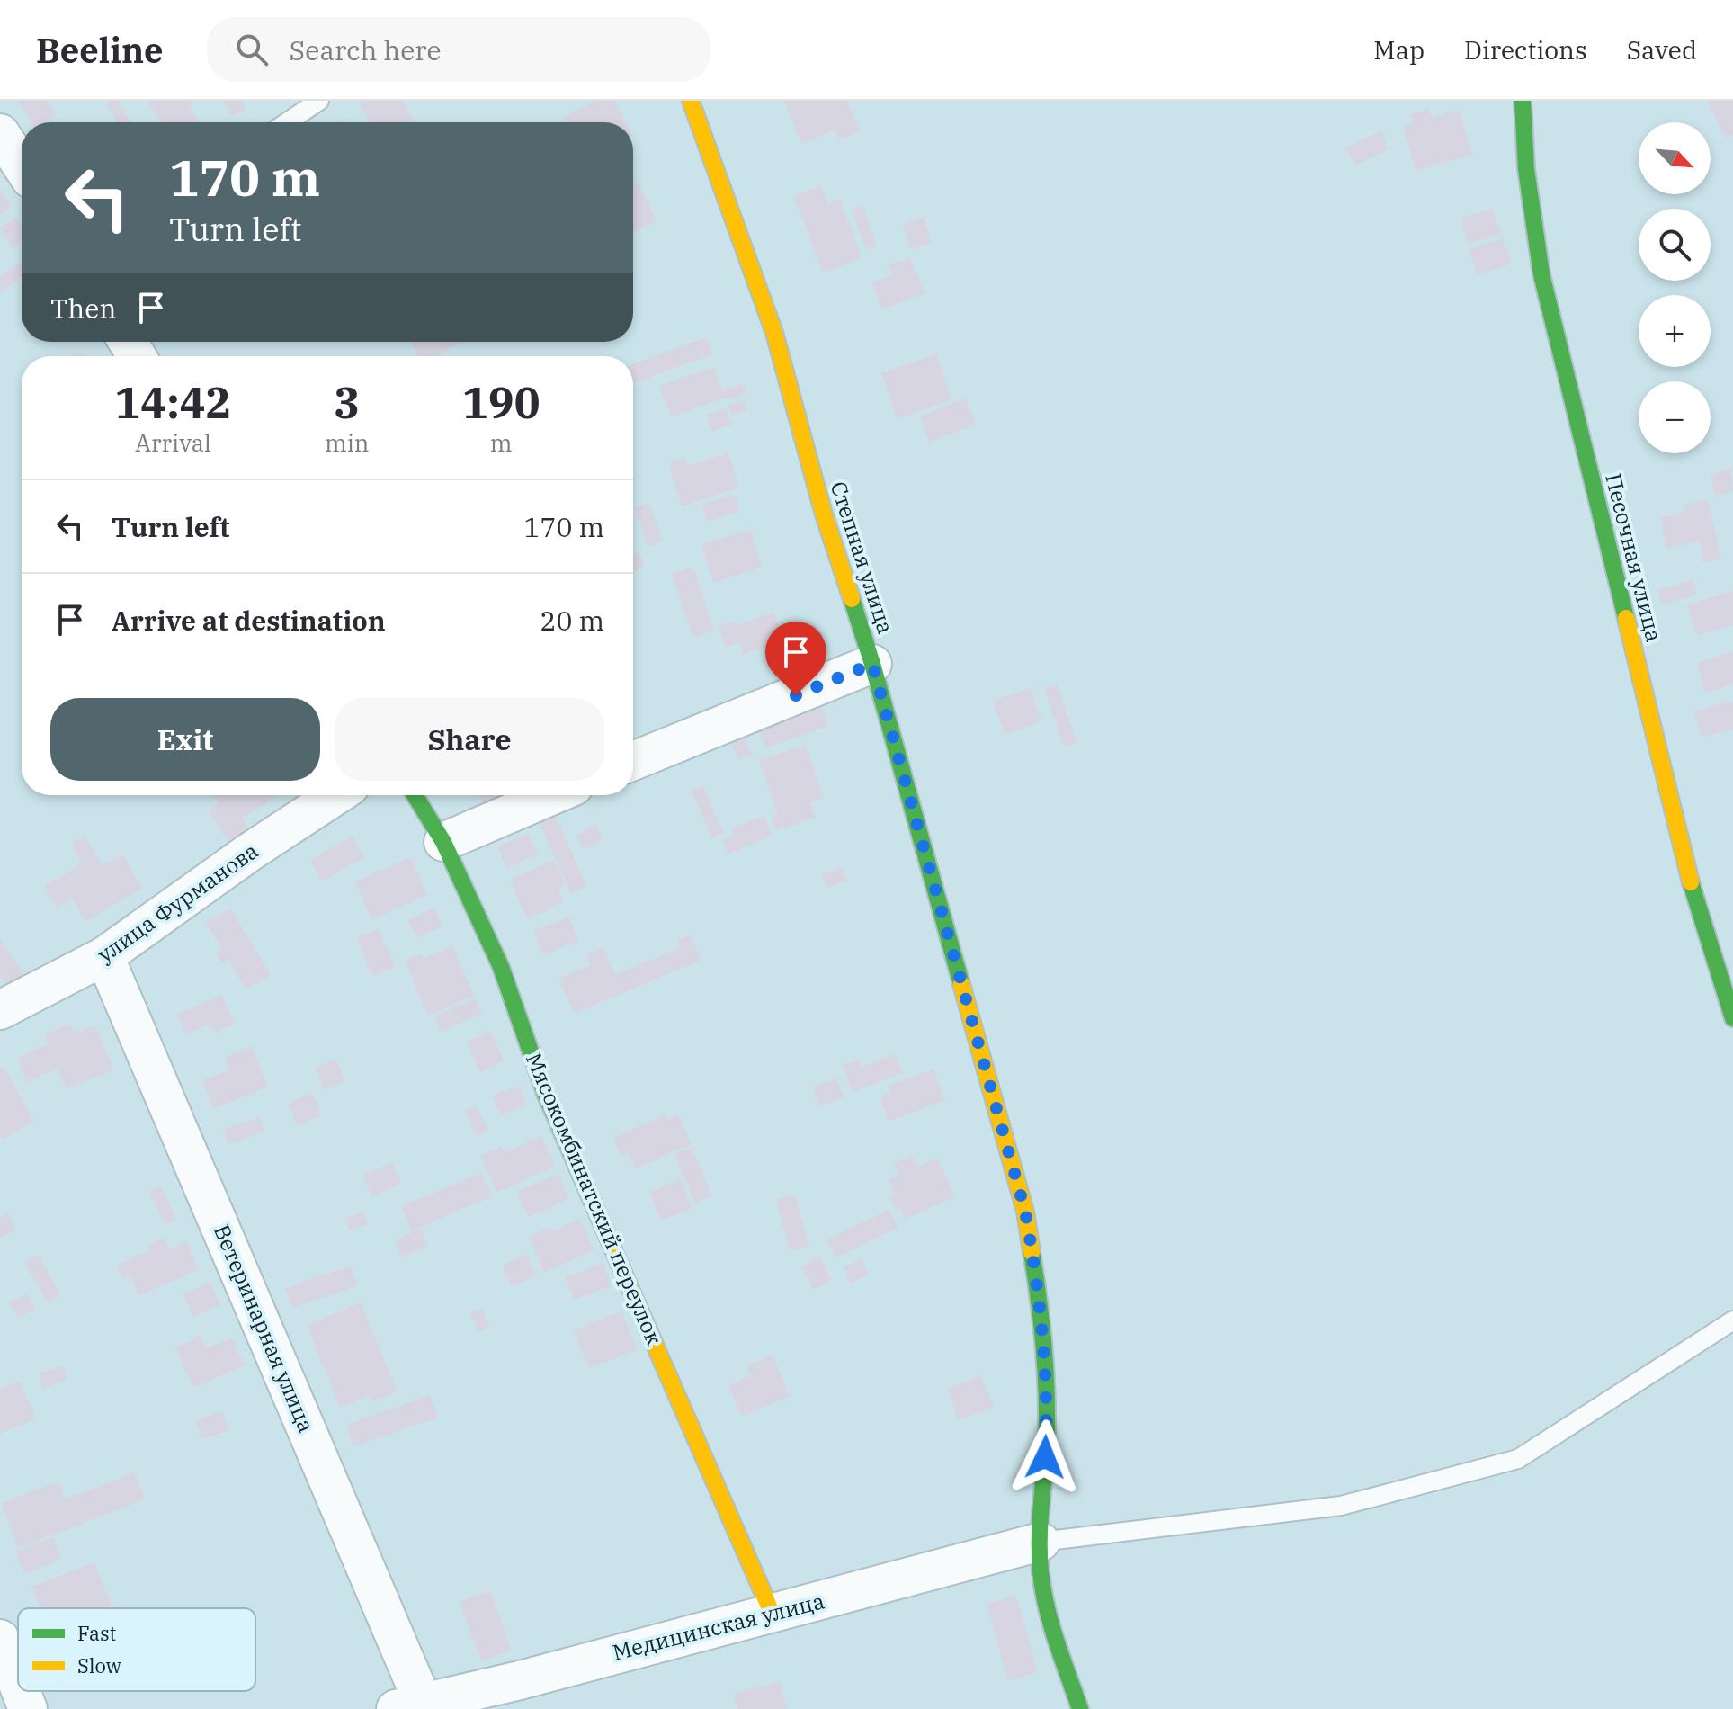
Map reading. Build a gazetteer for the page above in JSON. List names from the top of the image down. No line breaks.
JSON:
{"streets":{"street":["Степная улица","Песочная улица","улица Фурманова","Мясокомбинатский переулок","Ветеринарная улица","Медицинская улица"]},"crossings":[["Степная улица","Медицинская улица"],["улица Фурманова","Ветеринарная улица"],["Мясокомбинатский переулок","Медицинская улица"],["Ветеринарная улица","Медицинская улица"]],"legend":["Fast","Slow"],"north":"bottom right","page":{"header":"Beeline","search":"Search here","nav":["Map","Directions","Saved"],"map_buttons":["+","−"],"turn":["170 m","Turn left"],"then":"Then","eta":["14:42","Arrival","3","min","190","m"],"list":[{"name":"Turn left","value":"170 m"},{"name":"Arrive at destination","value":"20 m"}],"buttons":["Exit","Share"]}}
